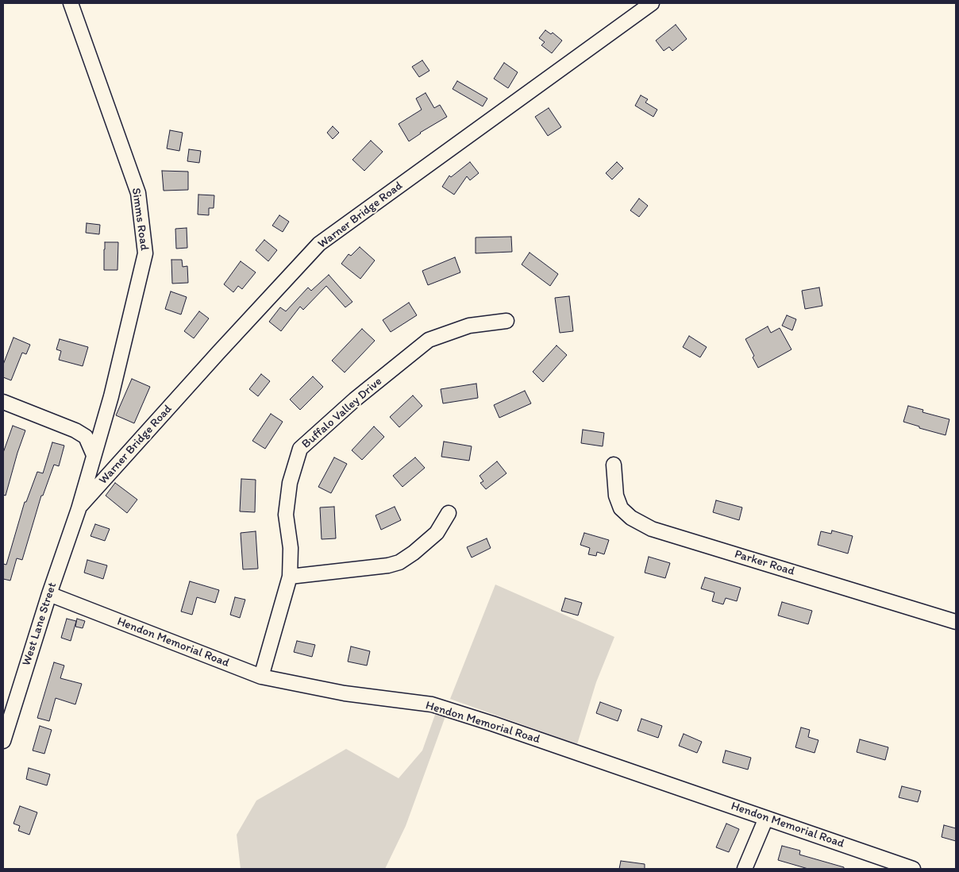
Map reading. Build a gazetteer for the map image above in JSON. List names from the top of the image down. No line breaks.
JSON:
{"streets":{"street":["Warner Bridge Road","Simms Road","Buffalo Valley Drive","Parker Road","West Lane Street","Hendon Memorial Road"]},"crossings":[["Warner Bridge Road","Simms Road"],["Warner Bridge Road","West Lane Street"],["Simms Road","West Lane Street"],["Buffalo Valley Drive","Hendon Memorial Road"],["West Lane Street","Hendon Memorial Road"]]}
